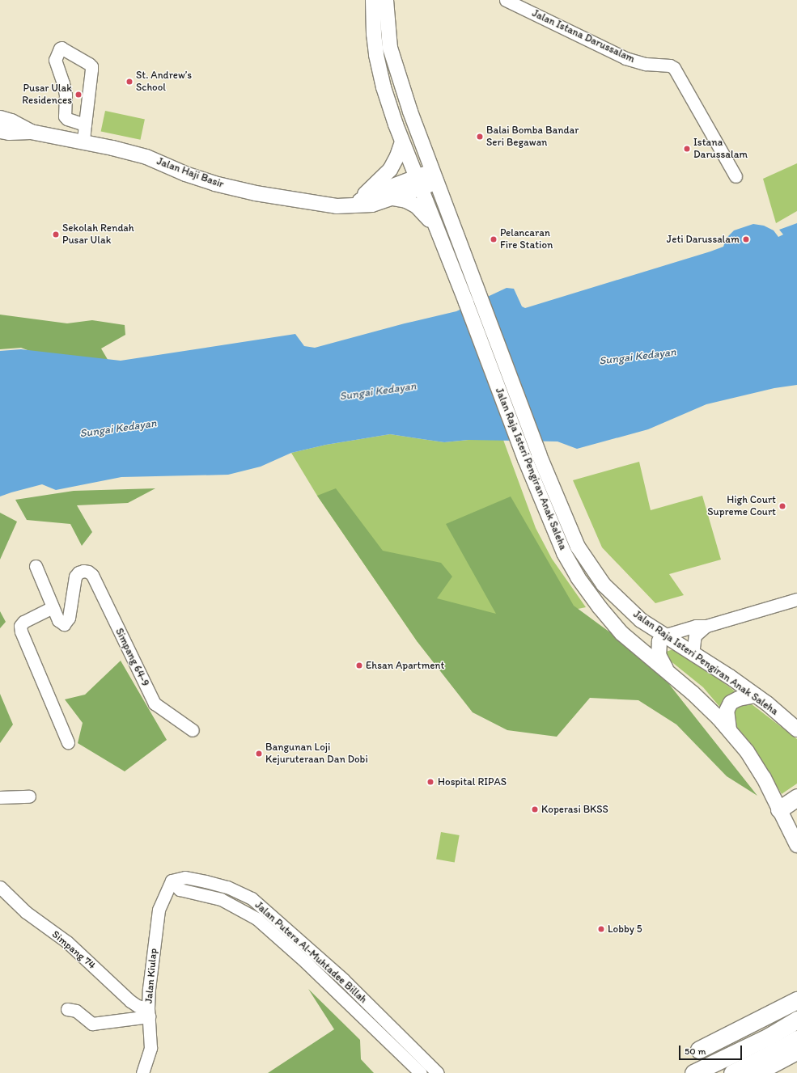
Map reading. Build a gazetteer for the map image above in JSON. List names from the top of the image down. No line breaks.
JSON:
{"streets":{"main road":["Jalan Haji Basir","Jalan Raja Isteri Pengiran Anak Saleha"],"street":["Jalan Istana Darussalam","Simpang 64-9","Simpang 74","Jalan Putera Al-Muhtadee Billah","Jalan Kiulap"]},"crossings":[["Jalan Haji Basir","Jalan Raja Isteri Pengiran Anak Saleha"],["Simpang 74","Jalan Kiulap"],["Jalan Putera Al-Muhtadee Billah","Jalan Kiulap"]],"water":["Sungai Kedayan"],"places":["St. Andrew’s School","Pusar Ulak Residences","Balai Bomba Bandar Seri Begawan","Istana Darussalam","Sekolah Rendah Pusar Ulak","Pelancaran Fire Station","Jeti Darussalam","High Court Supreme Court","Ehsan Apartment","Bangunan Loji Kejuruteraan Dan Dobi","Hospital RIPAS","Koperasi BKSS","Lobby 5"],"scale_bar":"50 m"}
